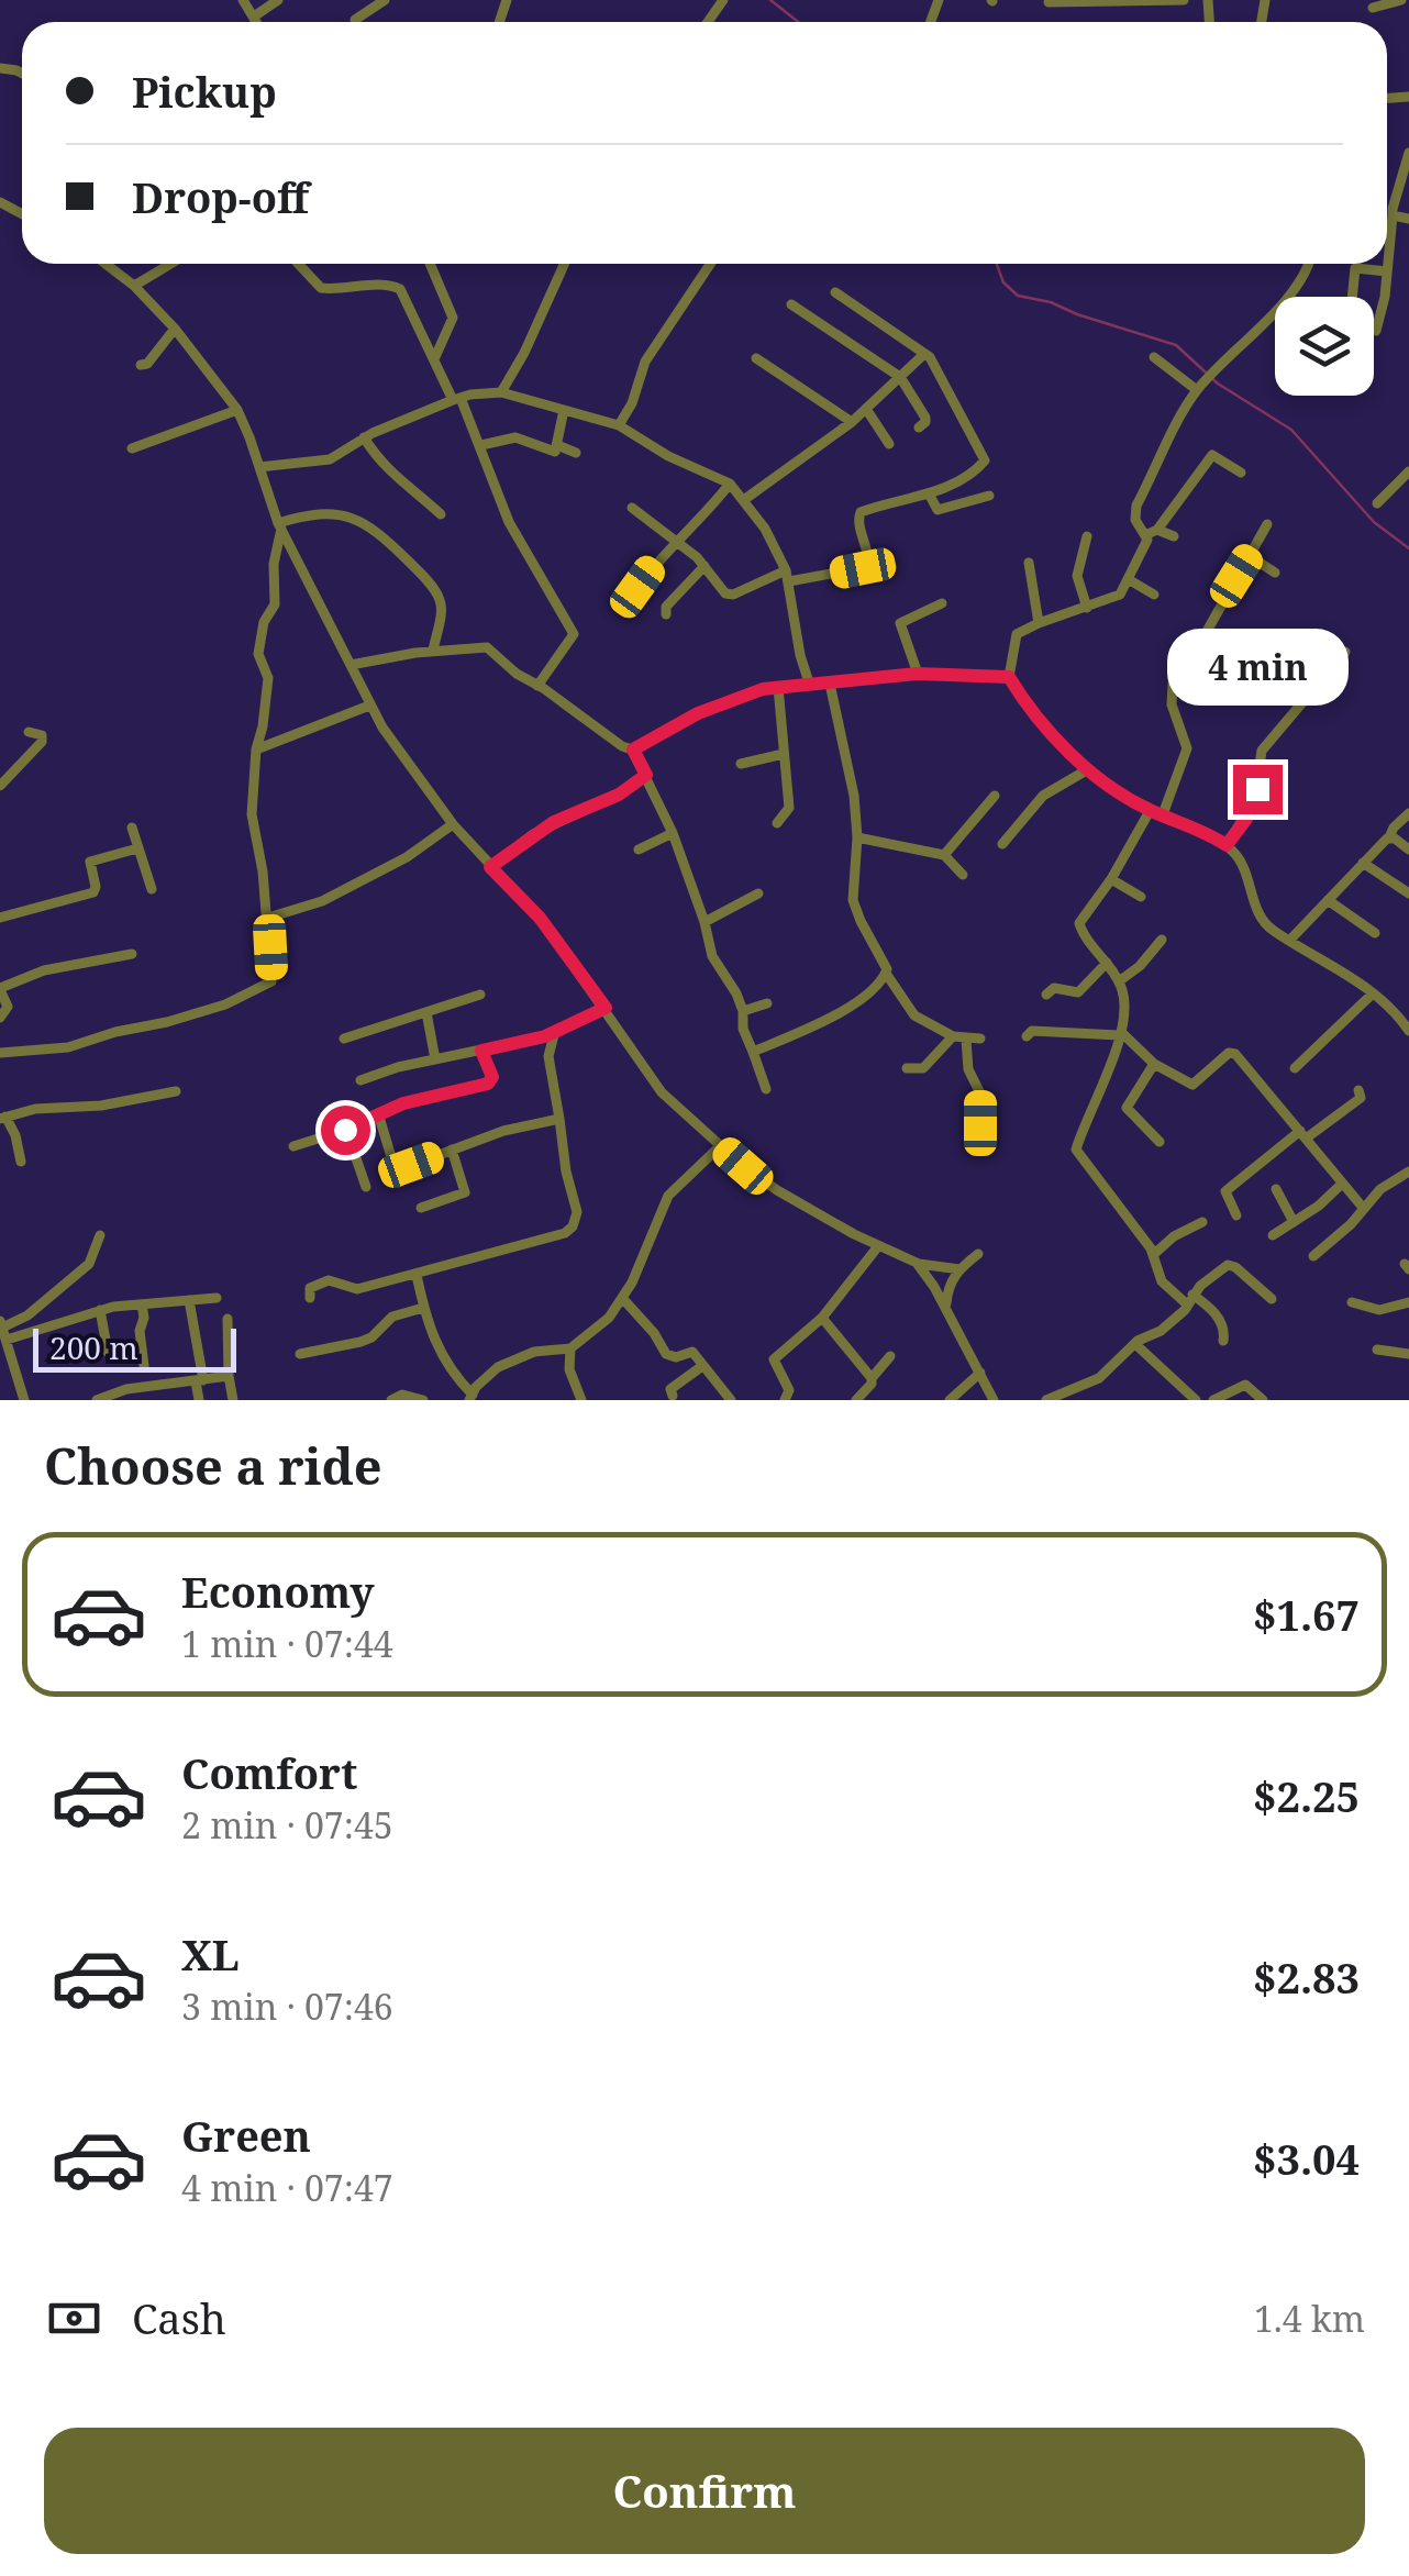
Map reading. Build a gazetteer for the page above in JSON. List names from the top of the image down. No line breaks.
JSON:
{"scale_bar":"200 m","page":{"banner":["Pickup","Drop-off"],"bubble":"4 min","scale":"200 m","heading":"Choose a ride","list":[{"name":"Economy","note":"1 min · 07:44","value":"$1.67"},{"name":"Comfort","note":"2 min · 07:45","value":"$2.25"},{"name":"XL","note":"3 min · 07:46","value":"$2.83"},{"name":"Green","note":"4 min · 07:47","value":"$3.04"}],"pay":["Cash","1.4 km"],"buttons":"Confirm"}}
